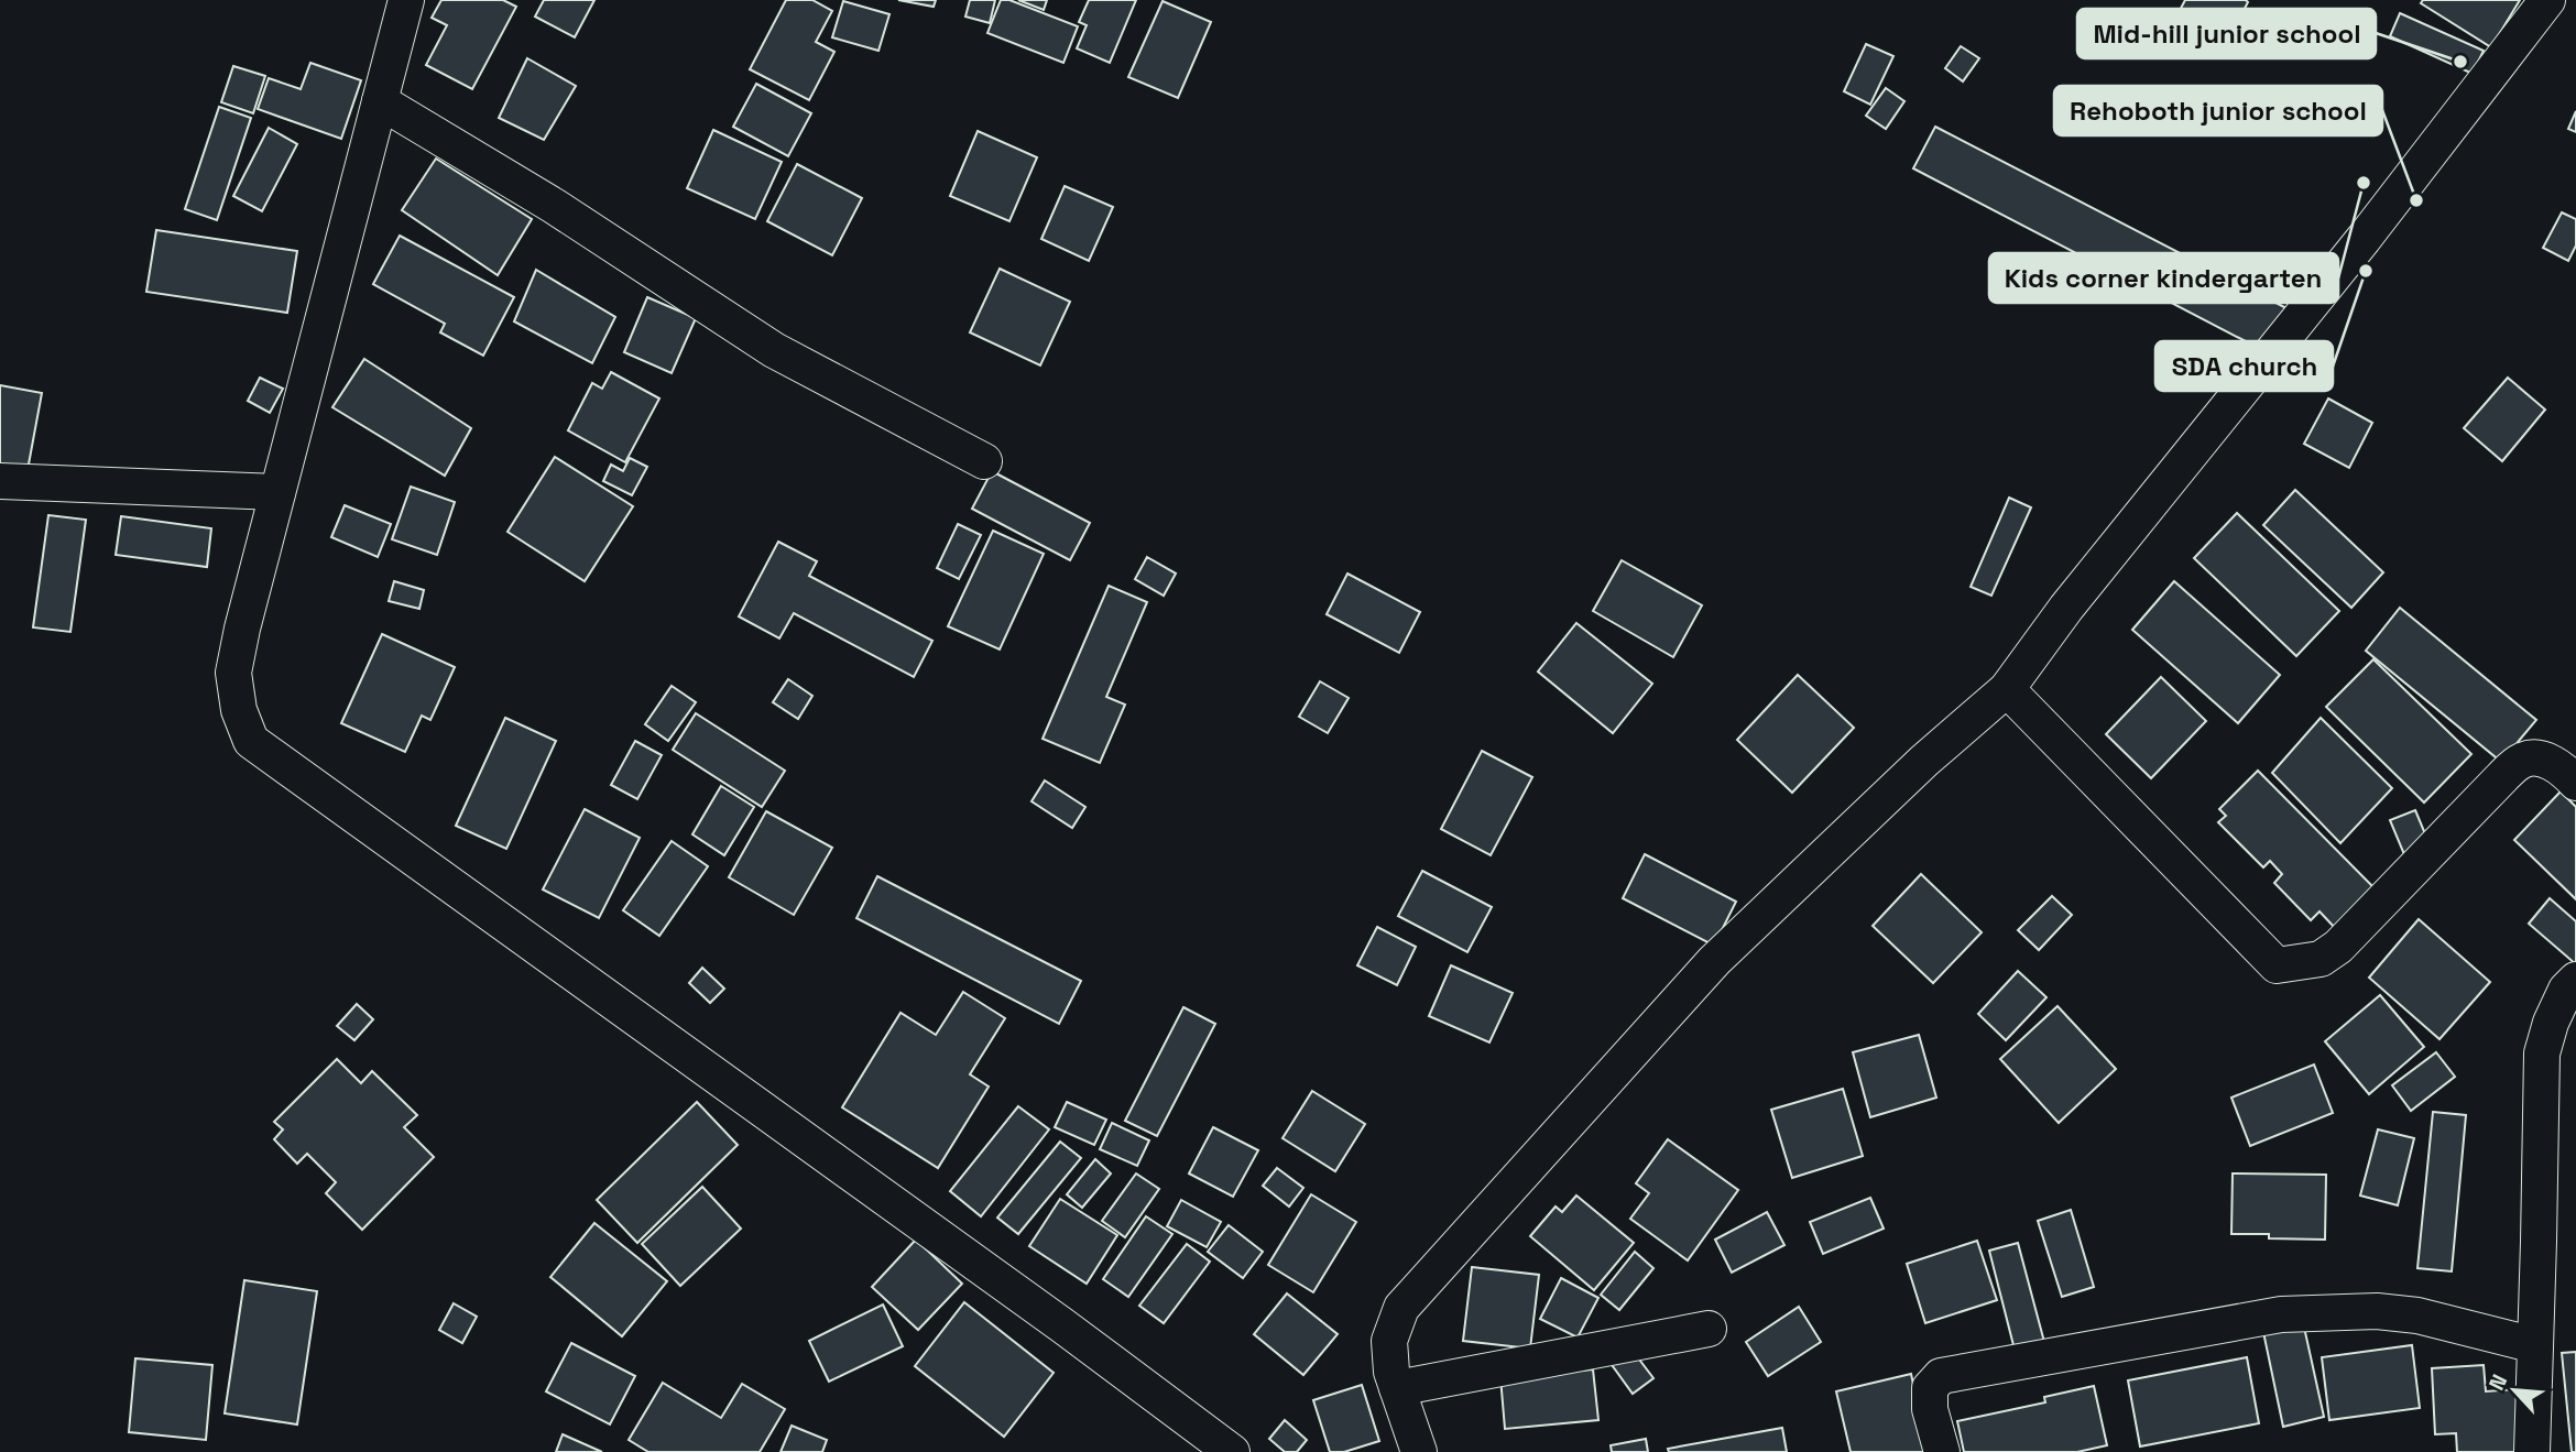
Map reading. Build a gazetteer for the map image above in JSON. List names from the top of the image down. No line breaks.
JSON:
{"places":["Mid-hill junior school","Kids corner kindergarten","Rehoboth junior school","SDA church"],"north":"top left"}
